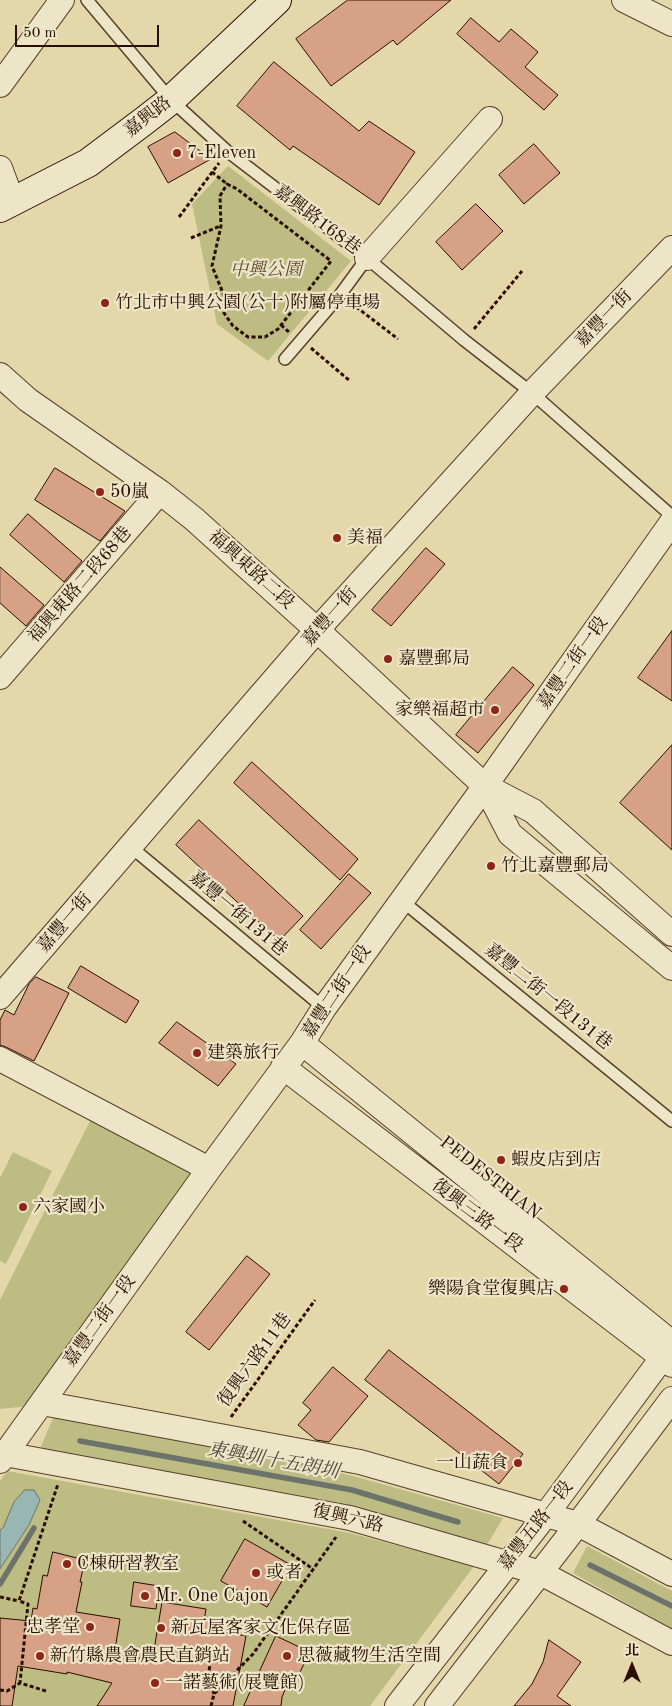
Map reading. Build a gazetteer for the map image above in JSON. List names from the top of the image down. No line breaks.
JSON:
{"streets":{"street":["嘉興路","嘉興路168巷","嘉豐一街","福興東路二段","福興東路二段68巷","嘉豐二街一段","PEDESTRIAN","復興三路一段","復興六路","嘉豐五路一段"],"lane":["嘉豐一街131巷","嘉豐二街一段131巷"],"path":["復興六路11巷"]},"crossings":[["嘉興路","嘉興路168巷"],["嘉豐一街","福興東路二段"],["嘉豐一街","嘉豐一街131巷"],["福興東路二段","福興東路二段68巷"],["福興東路二段","嘉豐二街一段"],["嘉豐二街一段","嘉豐一街131巷"],["嘉豐二街一段","嘉豐二街一段131巷"],["嘉豐二街一段","PEDESTRIAN"],["嘉豐二街一段","復興三路一段"],["嘉豐二街一段","復興六路"],["PEDESTRIAN","復興三路一段"],["復興三路一段","嘉豐五路一段"],["復興六路","嘉豐五路一段"]],"water":["東興圳十五朗圳"],"parks":["中興公園"],"places":["7-Eleven","竹北市中興公園(公十)附屬停車場","50嵐","美福","嘉豐郵局","家樂福超市","竹北嘉豐郵局","建築旅行","蝦皮店到店","六家國小","樂陽食堂復興店","一山蔬食","C棟研習教室","或者","Mr. One Cajon","忠孝堂","新瓦屋客家文化保存區","新竹縣農會農民直銷站","思薇藏物生活空間","一諾藝術(展覽館)"],"scale_bar":"50 m","north":"top"}
